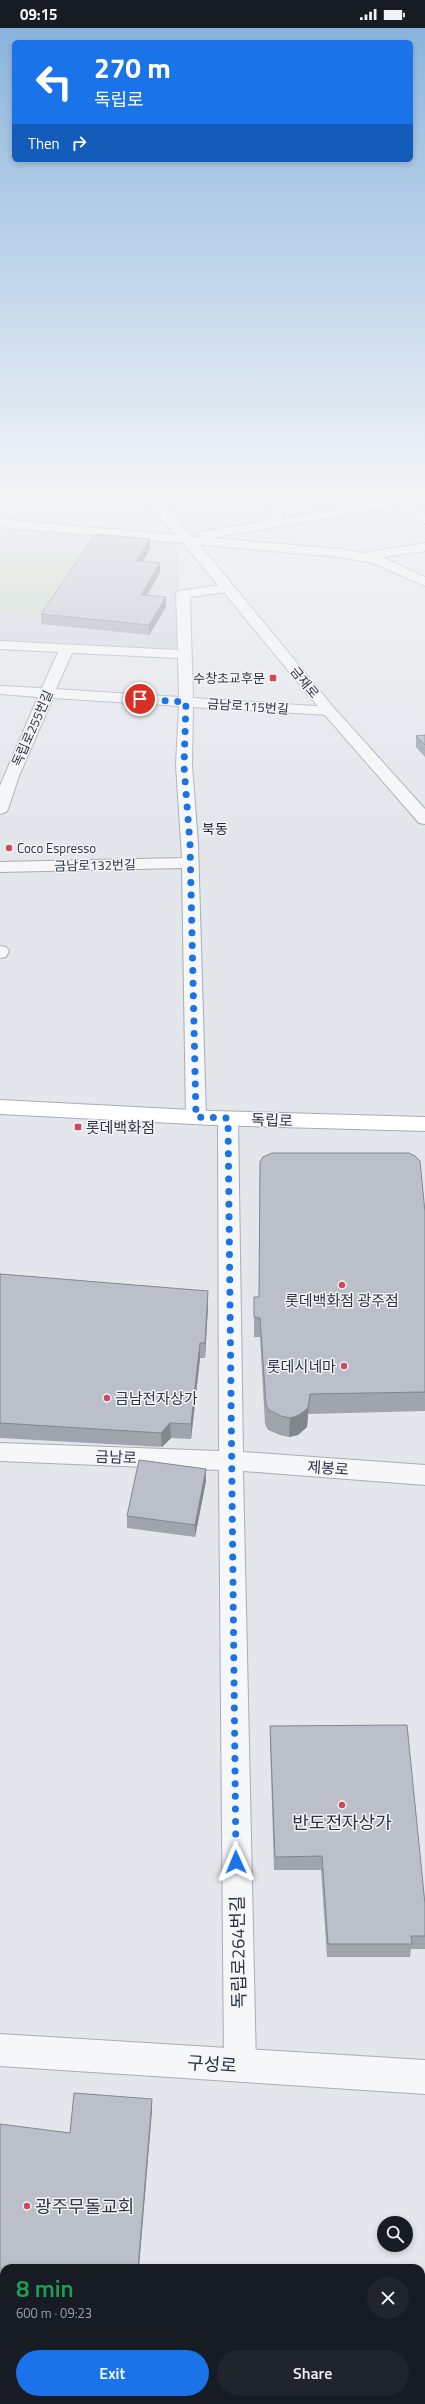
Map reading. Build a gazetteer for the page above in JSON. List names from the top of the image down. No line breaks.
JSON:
{"streets":{"main road":["독립로"],"street":["금재로","금남로115번길","독립로255번길","금남로132번길","금남로","제봉로","독립로264번길","구성로"]},"crossings":[["금재로","금남로115번길"],["금남로115번길","독립로255번길"],["독립로","독립로264번길"],["금남로","제봉로"],["금남로","독립로264번길"],["제봉로","독립로264번길"],["독립로264번길","구성로"]],"districts":["북동"],"places":{"transit":["수창초교후문","롯데백화점"],"other":["Coco Espresso","롯데백화점 광주점","롯데시네마","금남전자상가","반도전자상가","광주무돌교회"]},"page":{"status":"09:15","turn":["270 m","독립로"],"then":"Then","heading":["8 min","600 m · 09:23"],"buttons":["Exit","Share"]}}
